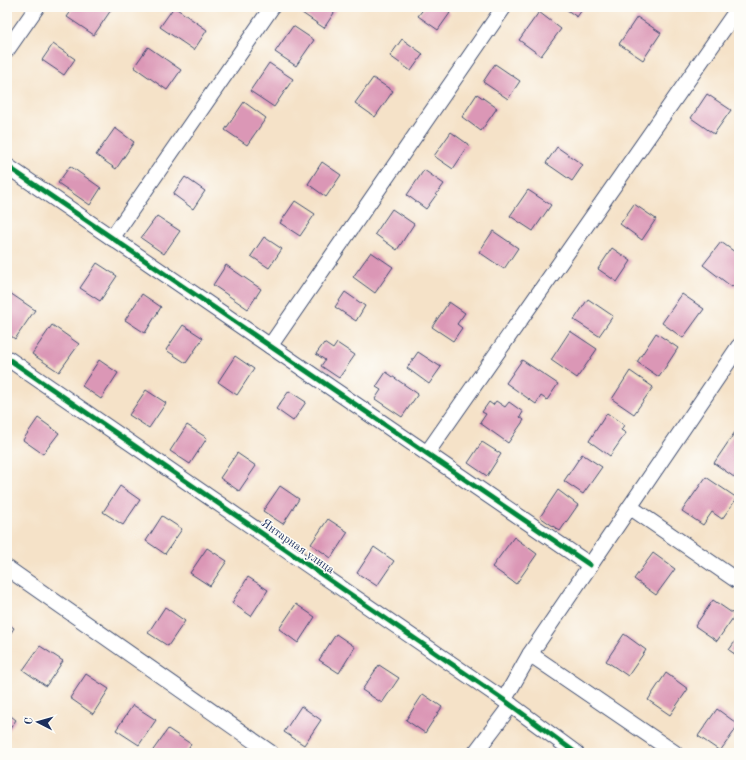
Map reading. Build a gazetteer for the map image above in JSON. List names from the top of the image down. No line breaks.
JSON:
{"streets":{"street":["Янтарная улица"]},"north":"left"}
